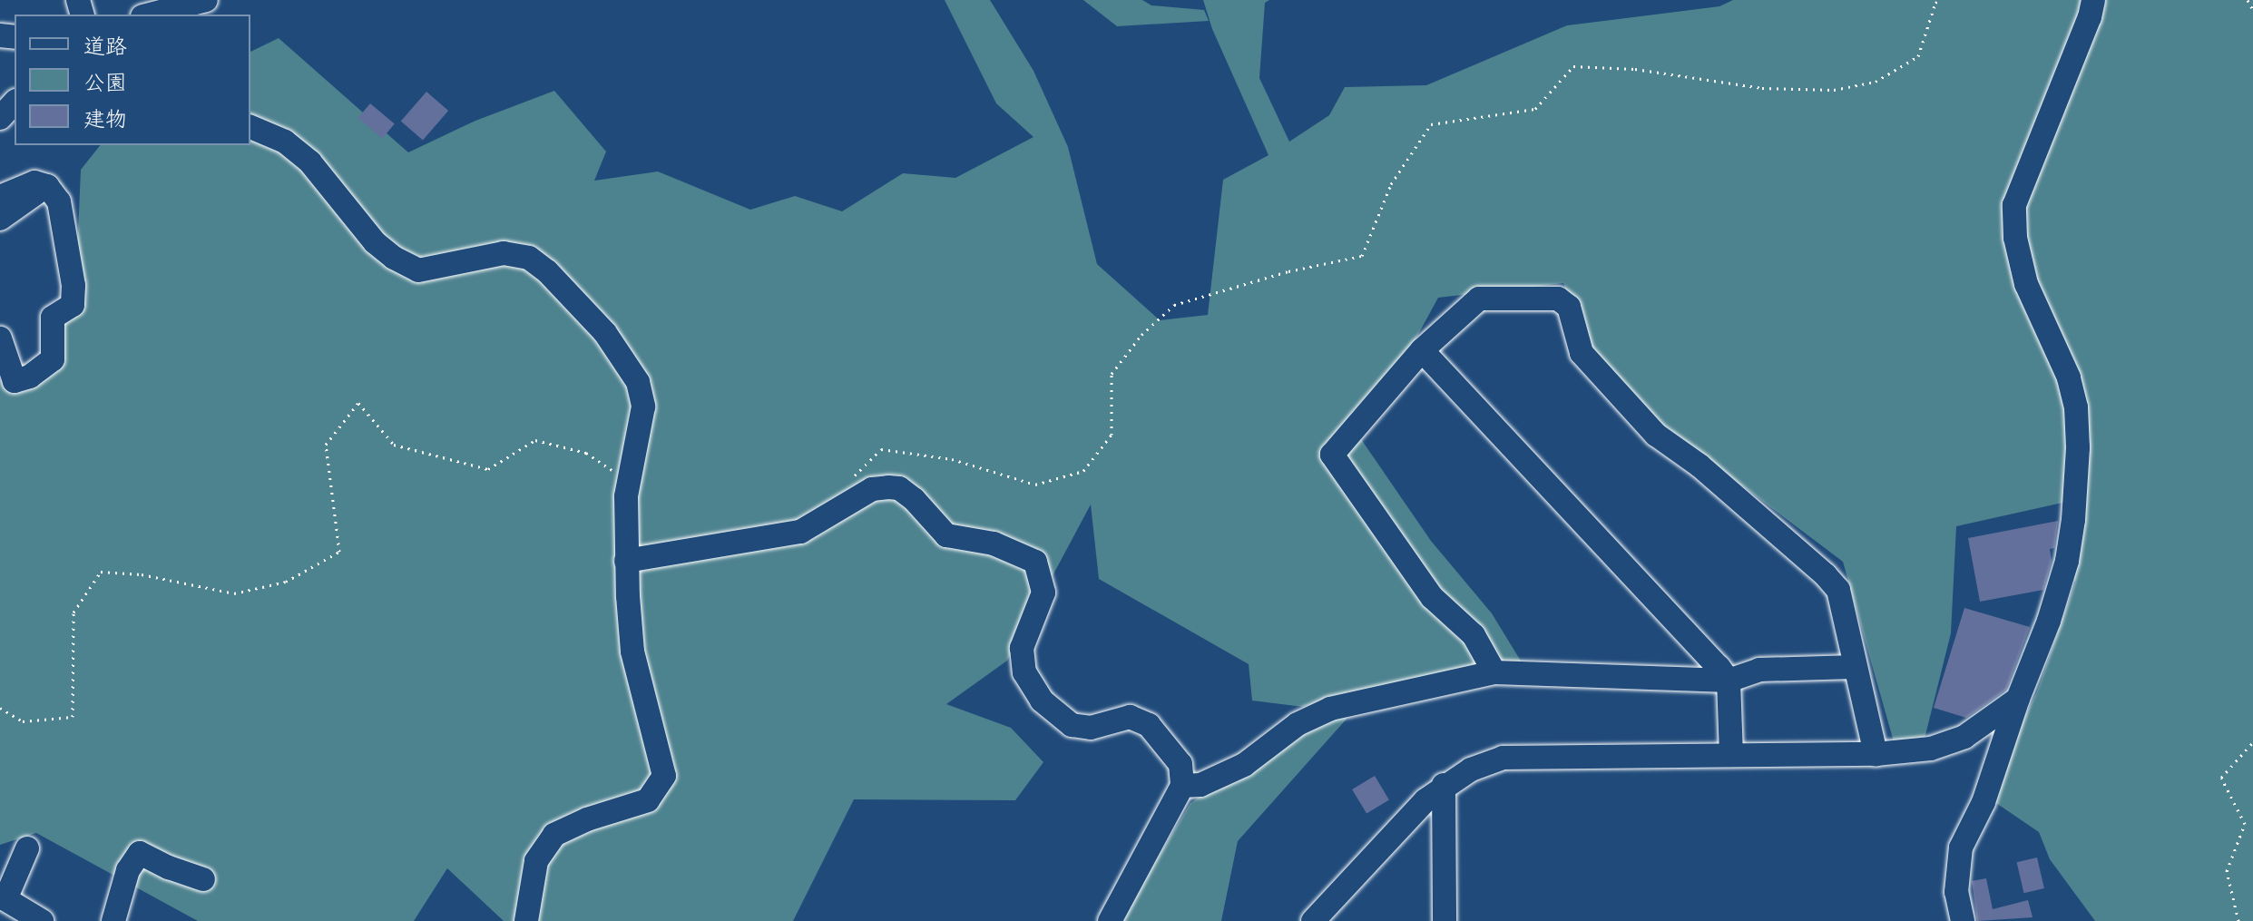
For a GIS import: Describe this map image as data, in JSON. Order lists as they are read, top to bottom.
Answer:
{
  "legend": ["道路", "公園", "建物"]
}
